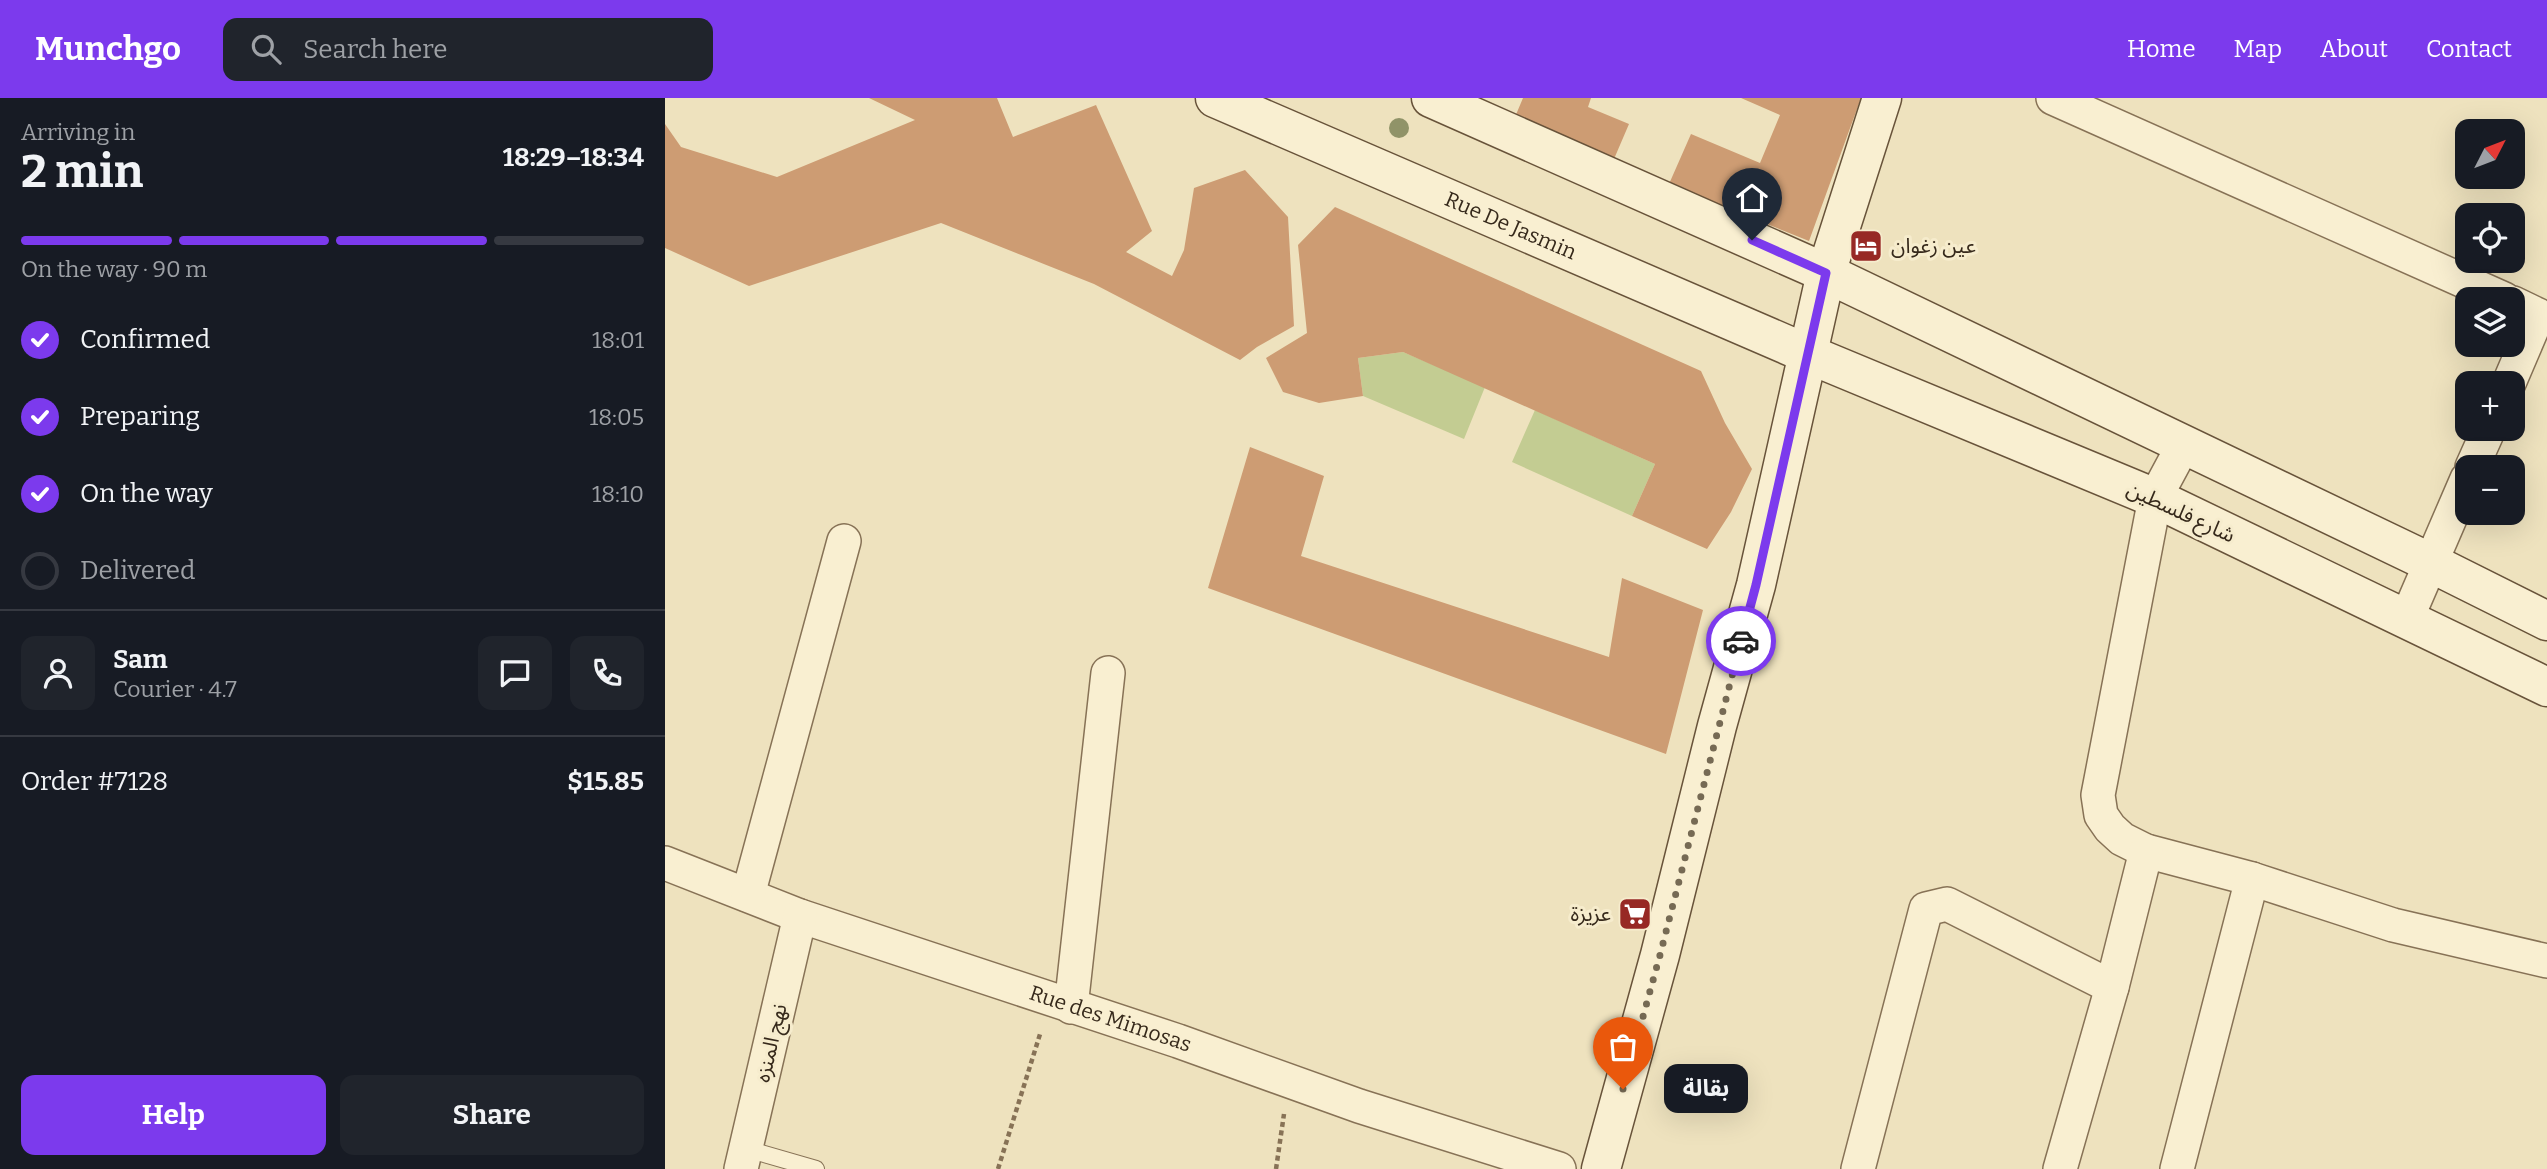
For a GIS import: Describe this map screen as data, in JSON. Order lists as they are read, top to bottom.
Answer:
{
  "streets": {
    "street": [
      "Rue De Jasmin",
      "شارع فلسطين",
      "Rue des Mimosas",
      "نهج المنزه"
    ]
  },
  "crossings": [
    ["Rue De Jasmin", "شارع فلسطين"],
    ["Rue des Mimosas", "نهج المنزه"]
  ],
  "places": {
    "hotel": ["عين زغوان"],
    "supermarket": ["عزيزة"],
    "other": ["بقالة"]
  },
  "north": "top right",
  "page": {
    "header": "Munchgo",
    "search": "Search here",
    "nav": [
      "Home",
      "Map",
      "About",
      "Contact"
    ],
    "heading": ["2 min", "Arriving in", "18:29–18:34"],
    "panel": [
      "Sam",
      "Courier · 4.7",
      "Order #7128",
      "$15.85"
    ],
    "map_buttons": ["+", "−"],
    "bar": "On the way · 90 m",
    "list": [
      ["Confirmed", "18:01"],
      ["Preparing", "18:05"],
      ["On the way", "18:10"],
      "Delivered"
    ],
    "buttons": ["Help", "Share"],
    "bubble": "بقالة"
  }
}
